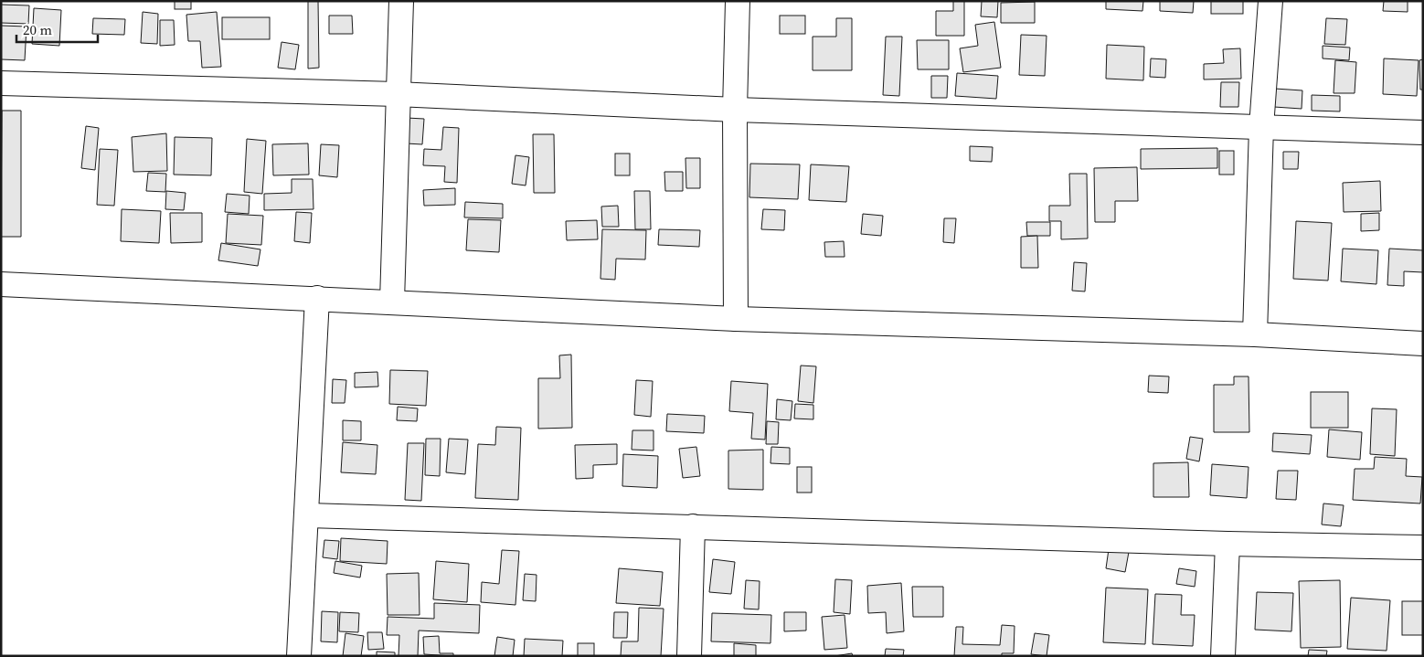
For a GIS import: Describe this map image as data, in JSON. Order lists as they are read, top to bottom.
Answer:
{
  "scale_bar": "20 m"
}
